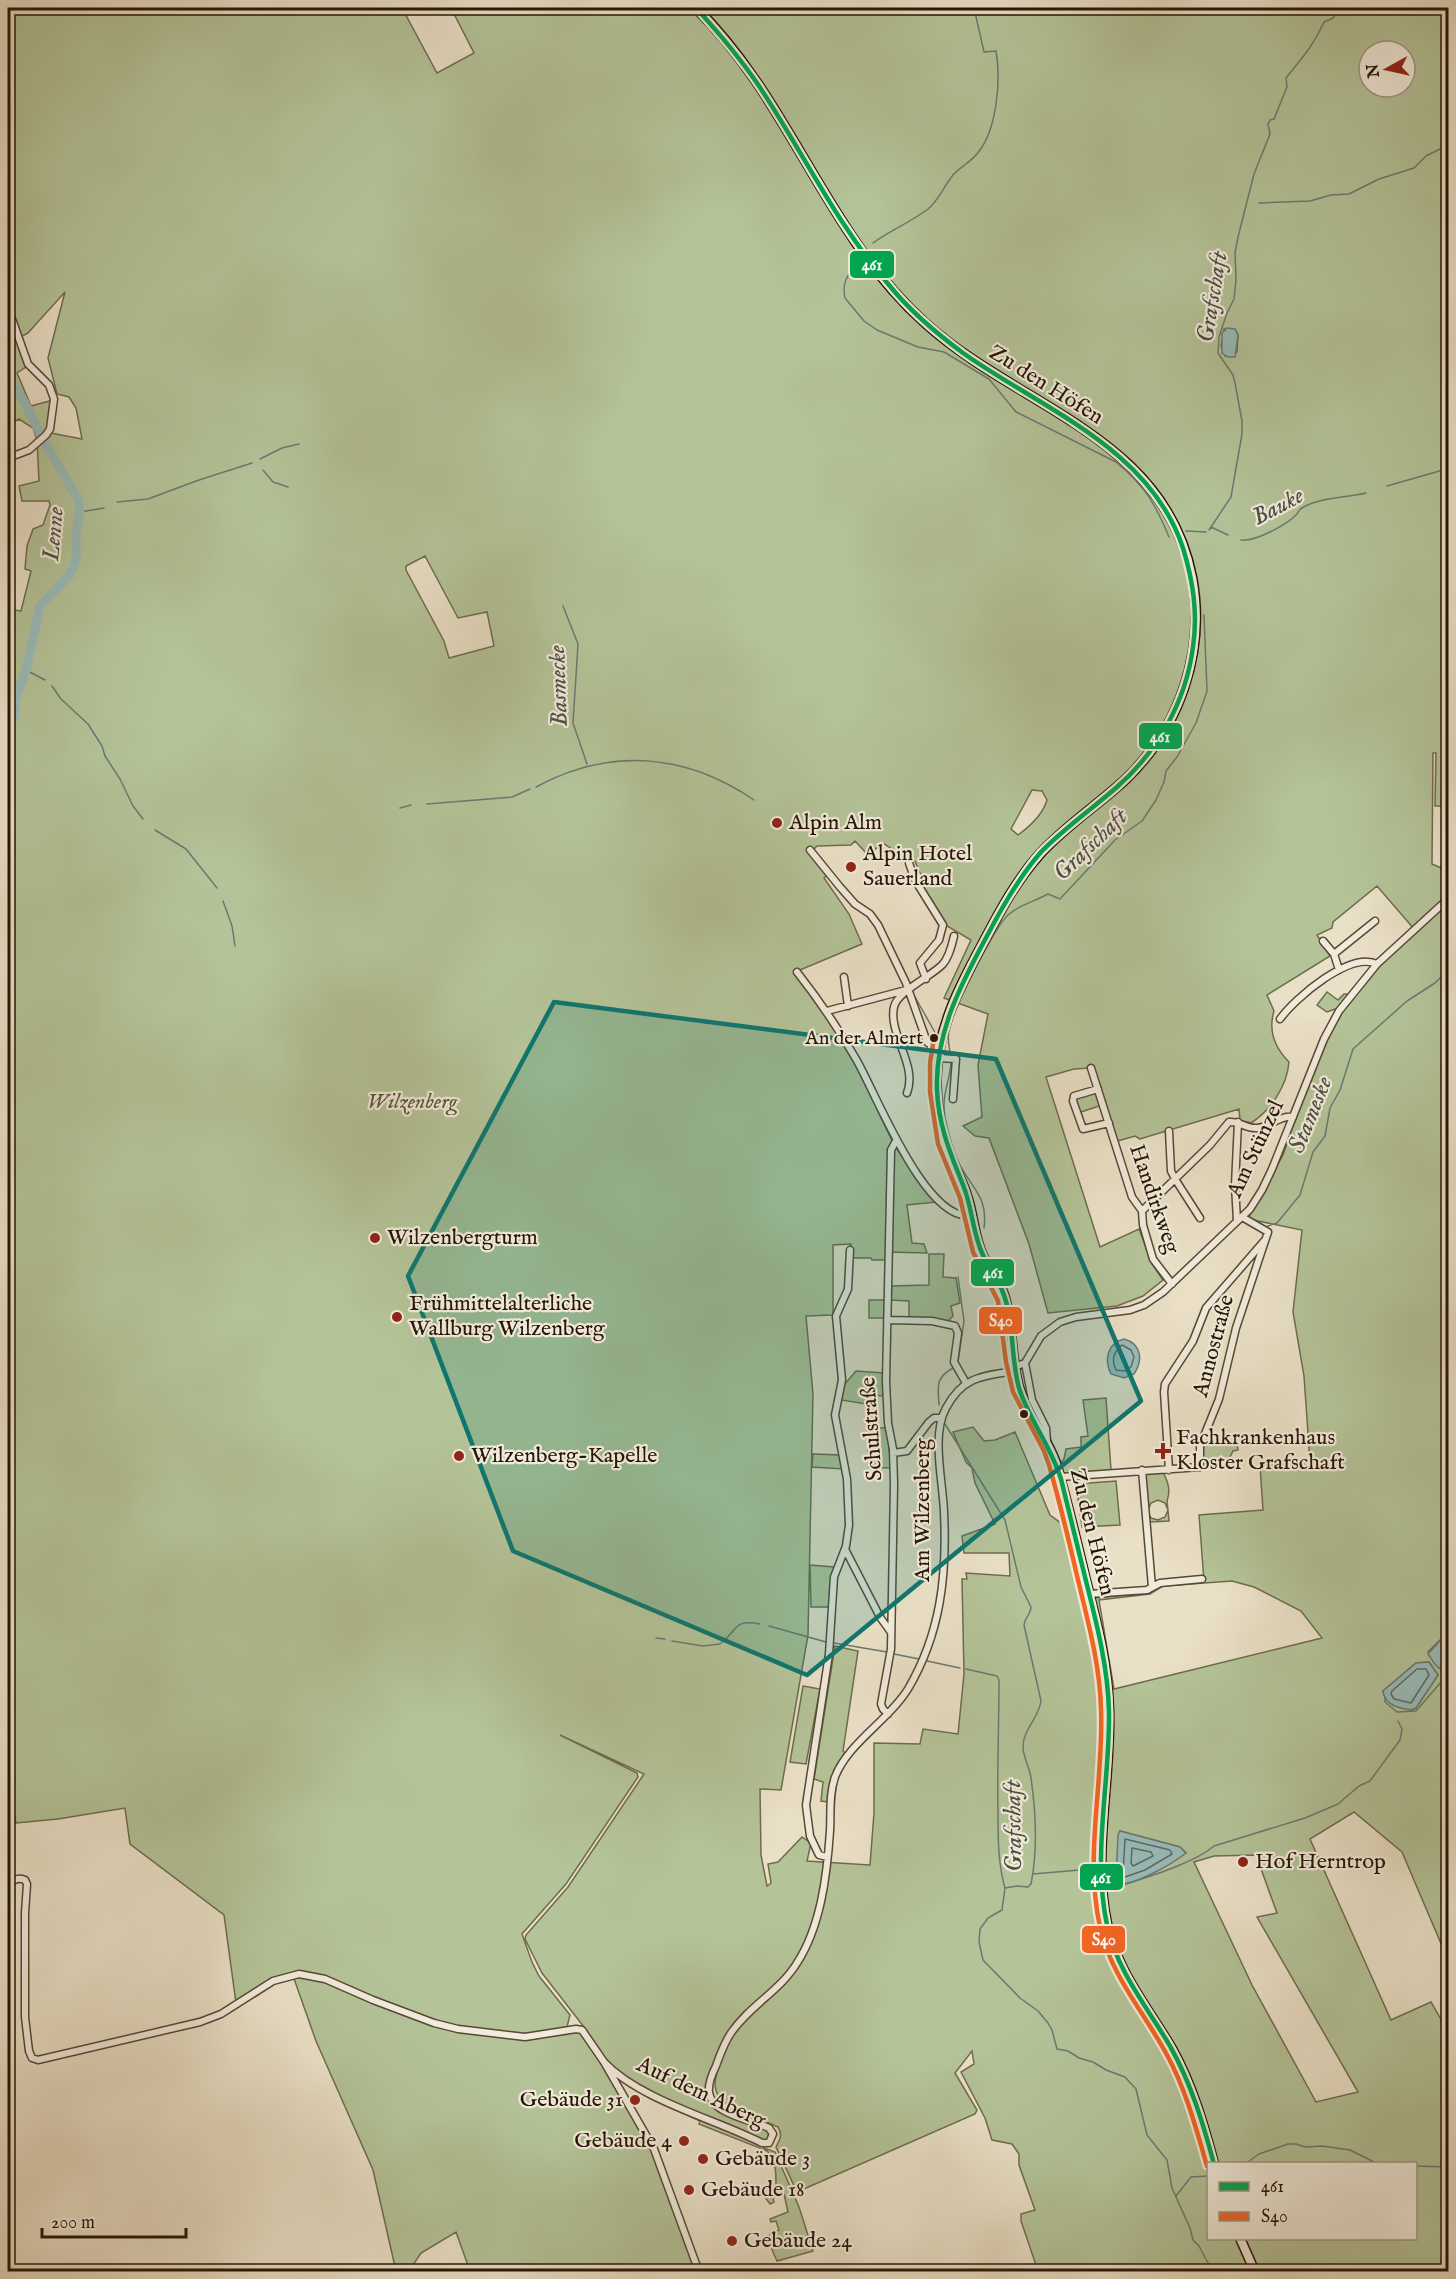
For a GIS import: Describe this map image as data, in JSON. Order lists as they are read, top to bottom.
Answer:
{
  "streets": {
    "street": [
      "Zu den Höfen",
      "Am Stünzel",
      "Handirkweg",
      "Annostraße",
      "Schulstraße",
      "Am Wilzenberg",
      "Auf dem Aberg"
    ]
  },
  "crossings": [
    ["Zu den Höfen", "Annostraße"],
    ["Am Stünzel", "Handirkweg"],
    ["Schulstraße", "Am Wilzenberg"],
    ["Am Wilzenberg", "Auf dem Aberg"]
  ],
  "water": [
    "Grafschaft",
    "Bauke",
    "Lenne",
    "Basmecke",
    "Stameske"
  ],
  "parks": ["Wilzenberg"],
  "places": {
    "other": [
      "Alpin Alm",
      "Alpin Hotel Sauerland",
      "An der Almert",
      "Wilzenbergturm",
      "Frühmittelalterliche Wallburg Wilzenberg",
      "Wilzenberg-Kapelle",
      "Hof Herntrop",
      "Gebäude 31",
      "Gebäude 4",
      "Gebäude 3",
      "Gebäude 18",
      "Gebäude 24"
    ],
    "health": ["Fachkrankenhaus Kloster Grafschaft"]
  },
  "lines": ["transit line 461", "transit line S40"],
  "legend": ["461", "S40"],
  "scale_bar": "200 m",
  "north": "left"
}
